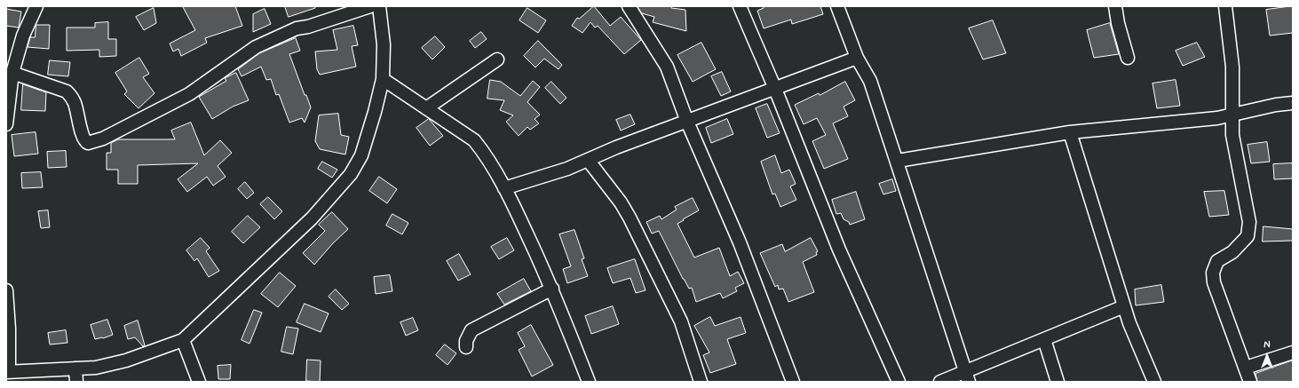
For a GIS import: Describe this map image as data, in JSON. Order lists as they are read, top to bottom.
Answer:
{
  "north": "top"
}
